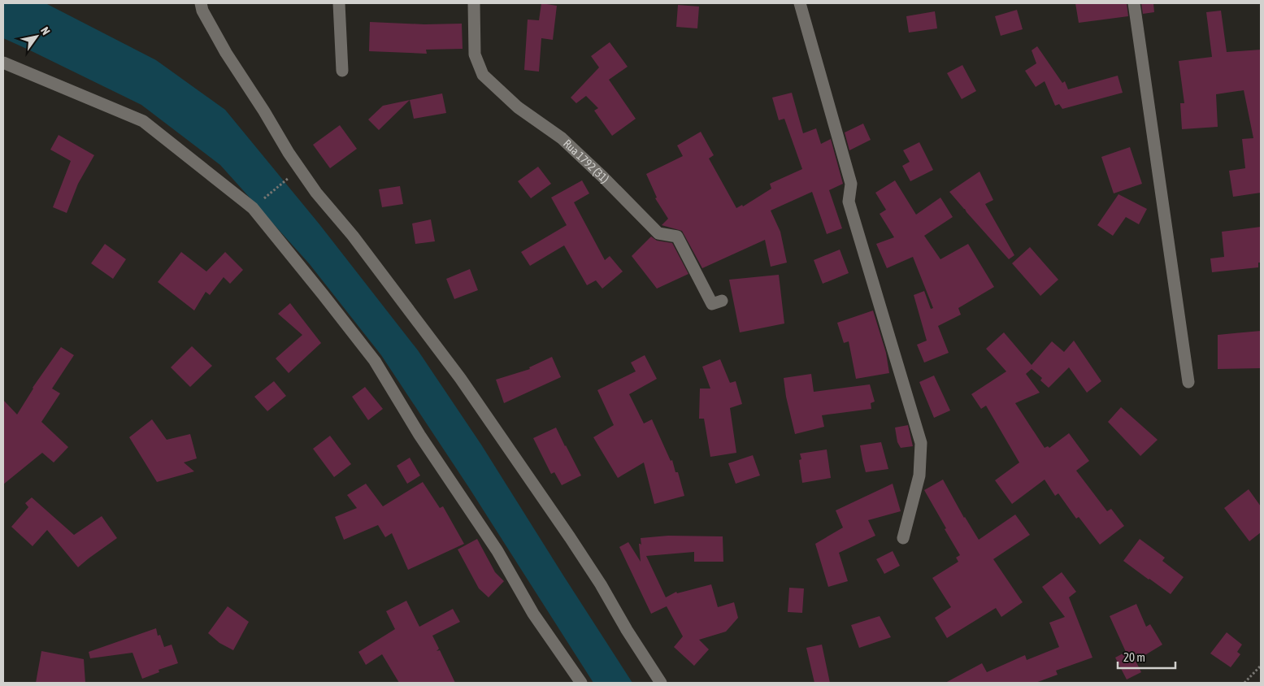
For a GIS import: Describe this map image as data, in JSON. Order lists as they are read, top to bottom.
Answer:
{
  "streets": {
    "street": ["Rua 1792 (31)"]
  },
  "scale_bar": "20 m",
  "north": "top right"
}
